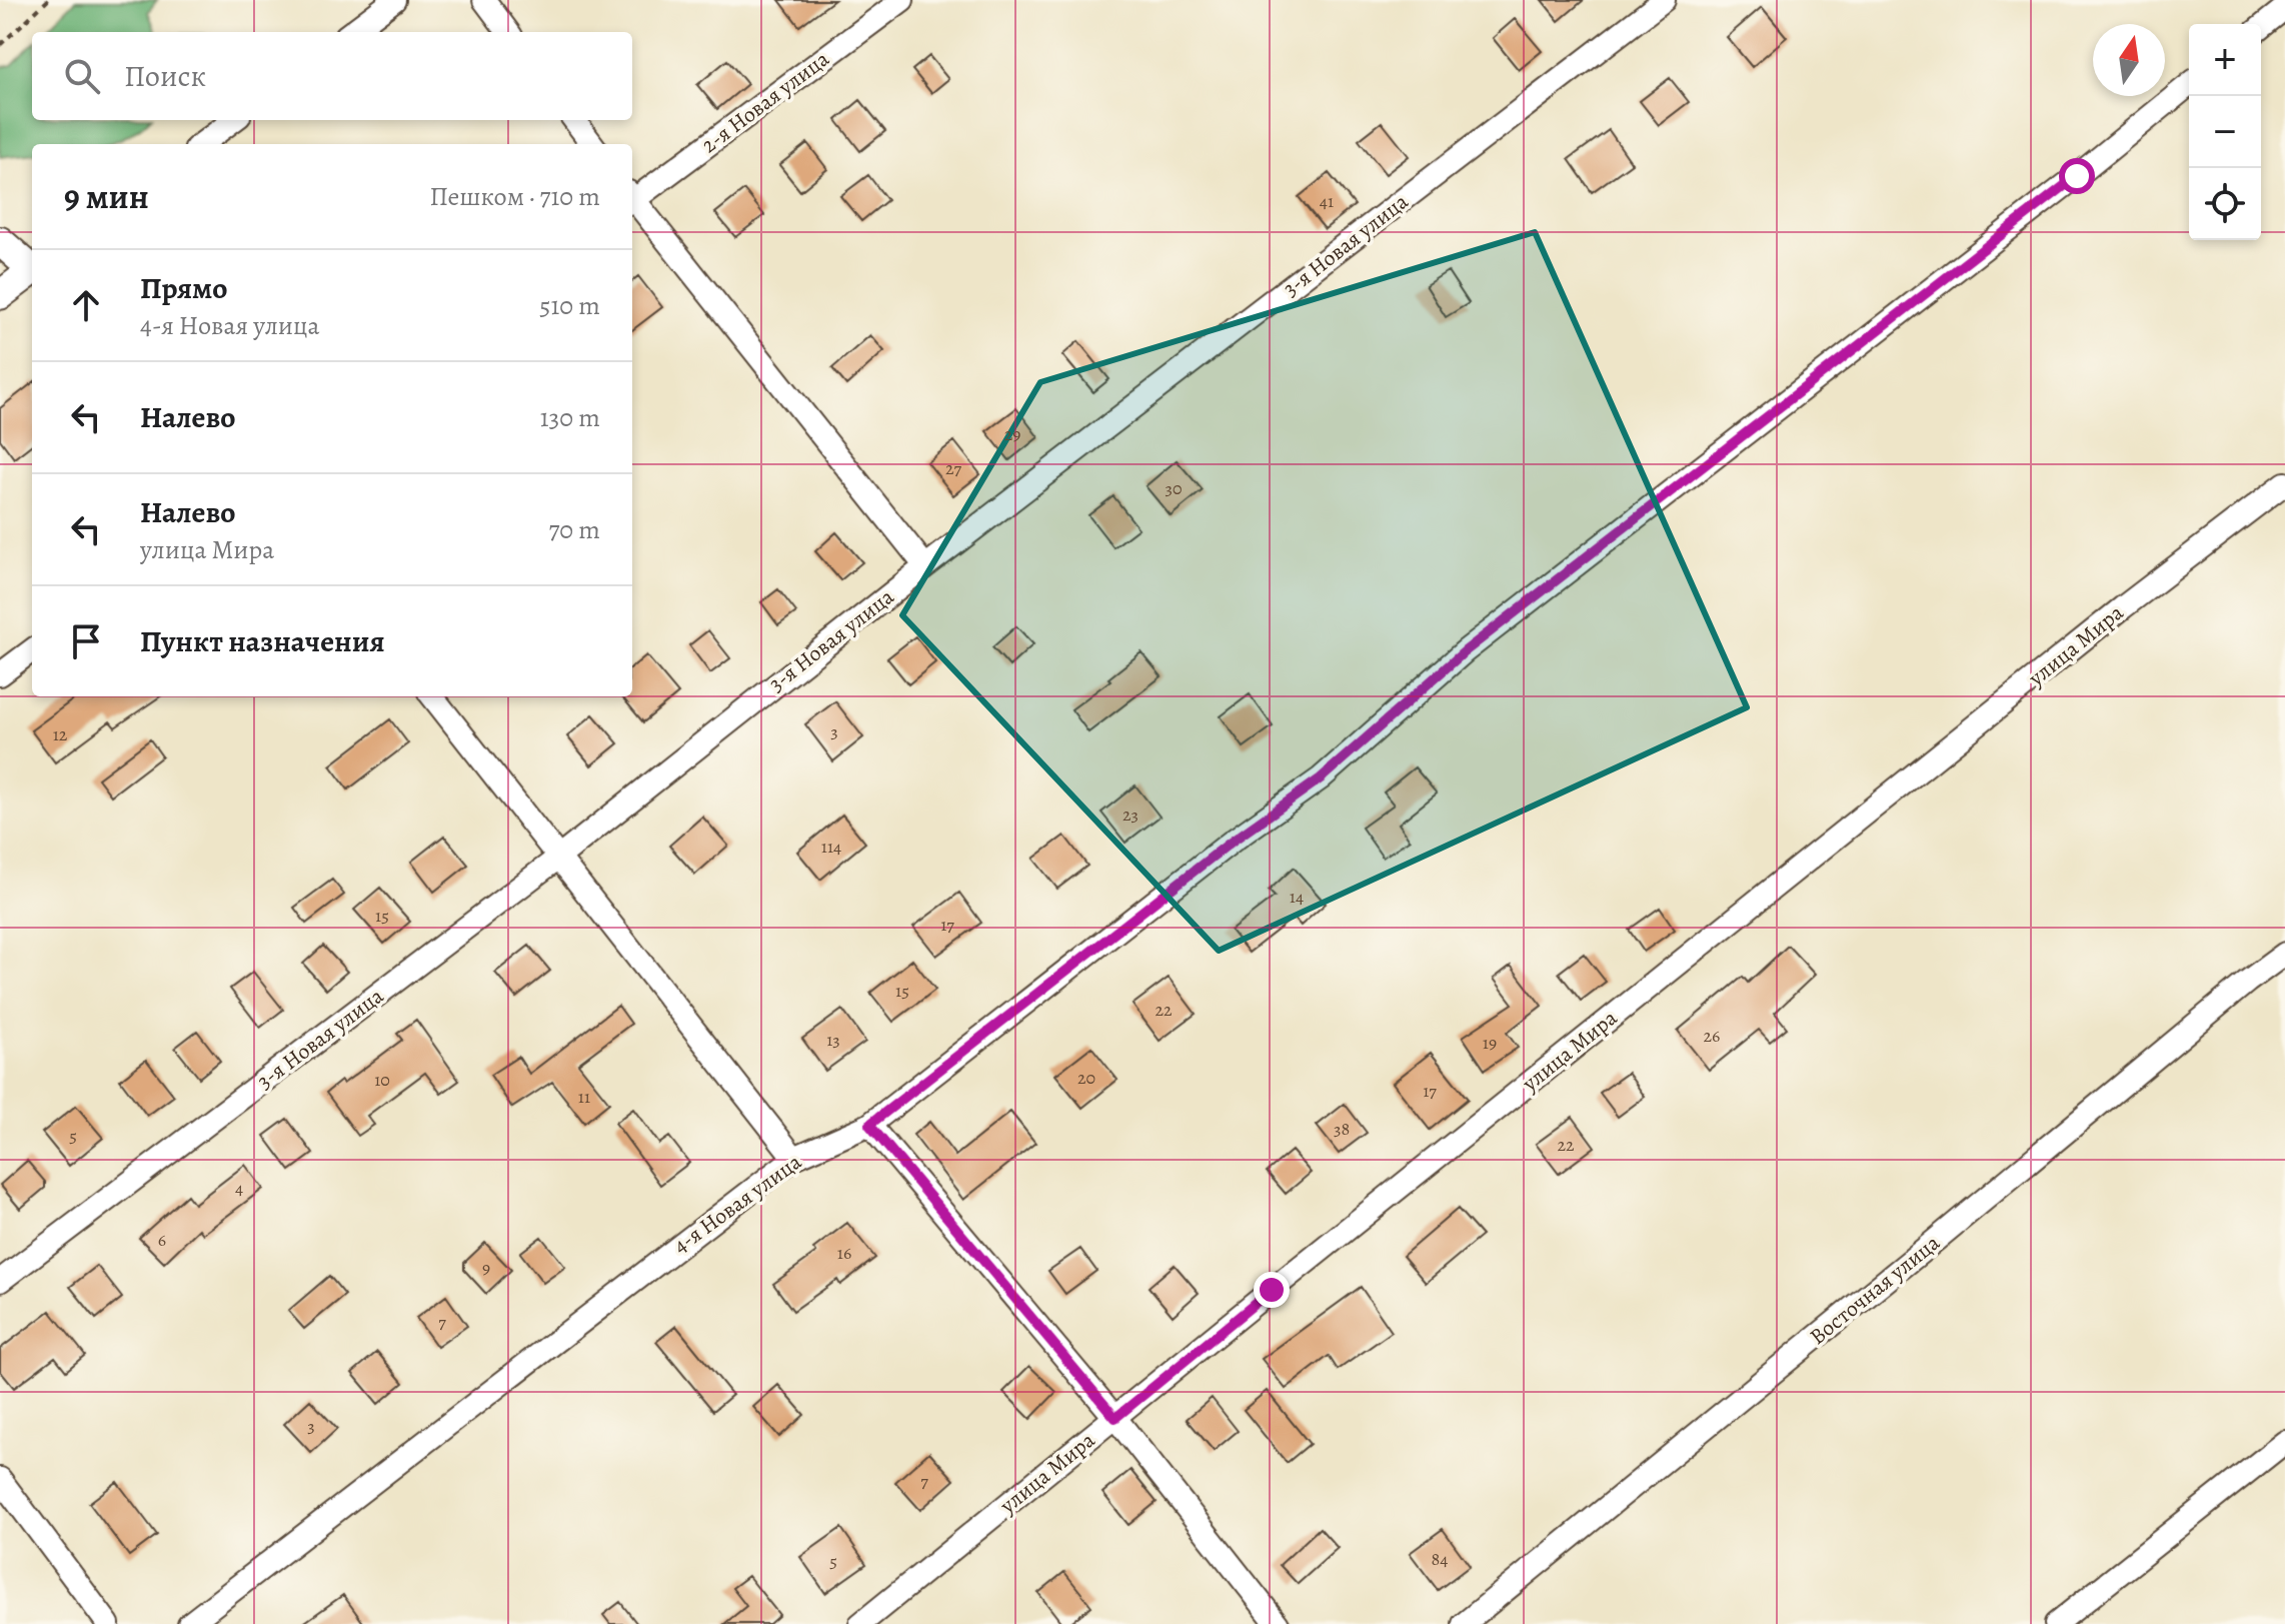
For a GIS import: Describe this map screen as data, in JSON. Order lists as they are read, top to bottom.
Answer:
{
  "streets": {
    "street": [
      "2-я Новая улица",
      "3-я Новая улица",
      "улица Мира",
      "4-я Новая улица",
      "Восточная улица"
    ]
  },
  "house_numbers": [
    "41",
    "29",
    "27",
    "30",
    "3",
    "12",
    "23",
    "114",
    "14",
    "15",
    "17",
    "15",
    "22",
    "26",
    "13",
    "19",
    "20",
    "10",
    "17",
    "11",
    "38",
    "5",
    "22",
    "4",
    "6",
    "16",
    "9",
    "7",
    "3",
    "7",
    "84",
    "5"
  ],
  "north": "top",
  "page": {
    "map_buttons": ["+", "−"],
    "search": "Поиск",
    "heading": ["9 мин", "Пешком · 710 m"],
    "list": [
      ["Прямо", "4-я Новая улица", "510 m"],
      ["Налево", "130 m"],
      ["Налево", "улица Мира", "70 m"],
      "Пункт назначения"
    ]
  }
}
